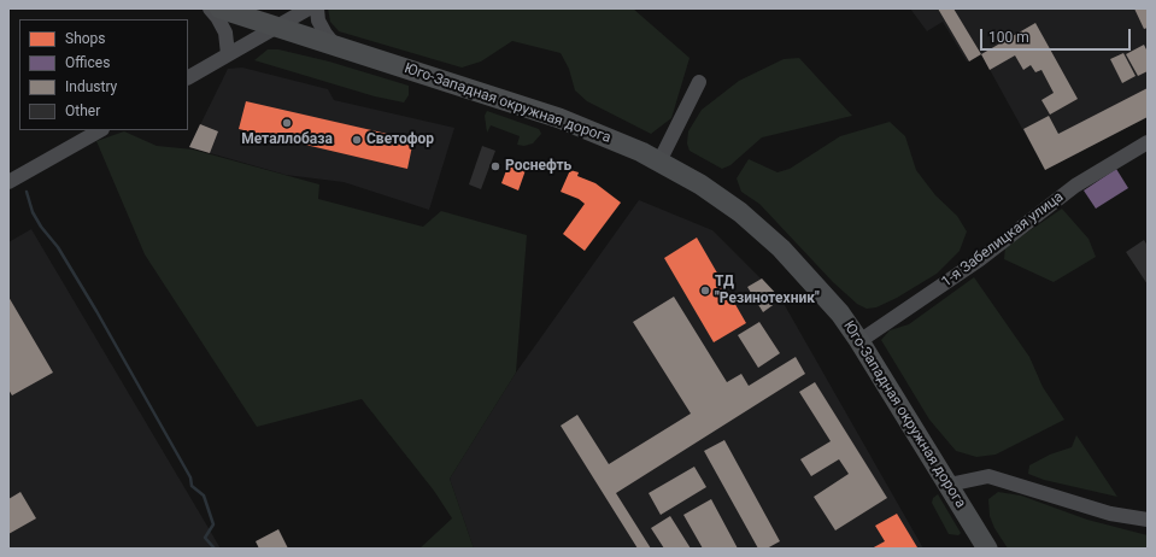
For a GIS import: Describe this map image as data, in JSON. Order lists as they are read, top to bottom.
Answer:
{
  "streets": {
    "highway": ["Юго-Западная окружная дорога"],
    "street": ["1-я Забелицкая улица"]
  },
  "crossings": [
    ["Юго-Западная окружная дорога", "1-я Забелицкая улица"]
  ],
  "places": [
    "Металлобаза",
    "Светофор",
    "Роснефть",
    "ТД \"Резинотехник\""
  ],
  "legend": [
    "Shops",
    "Offices",
    "Industry",
    "Other"
  ],
  "scale_bar": "100 m"
}
